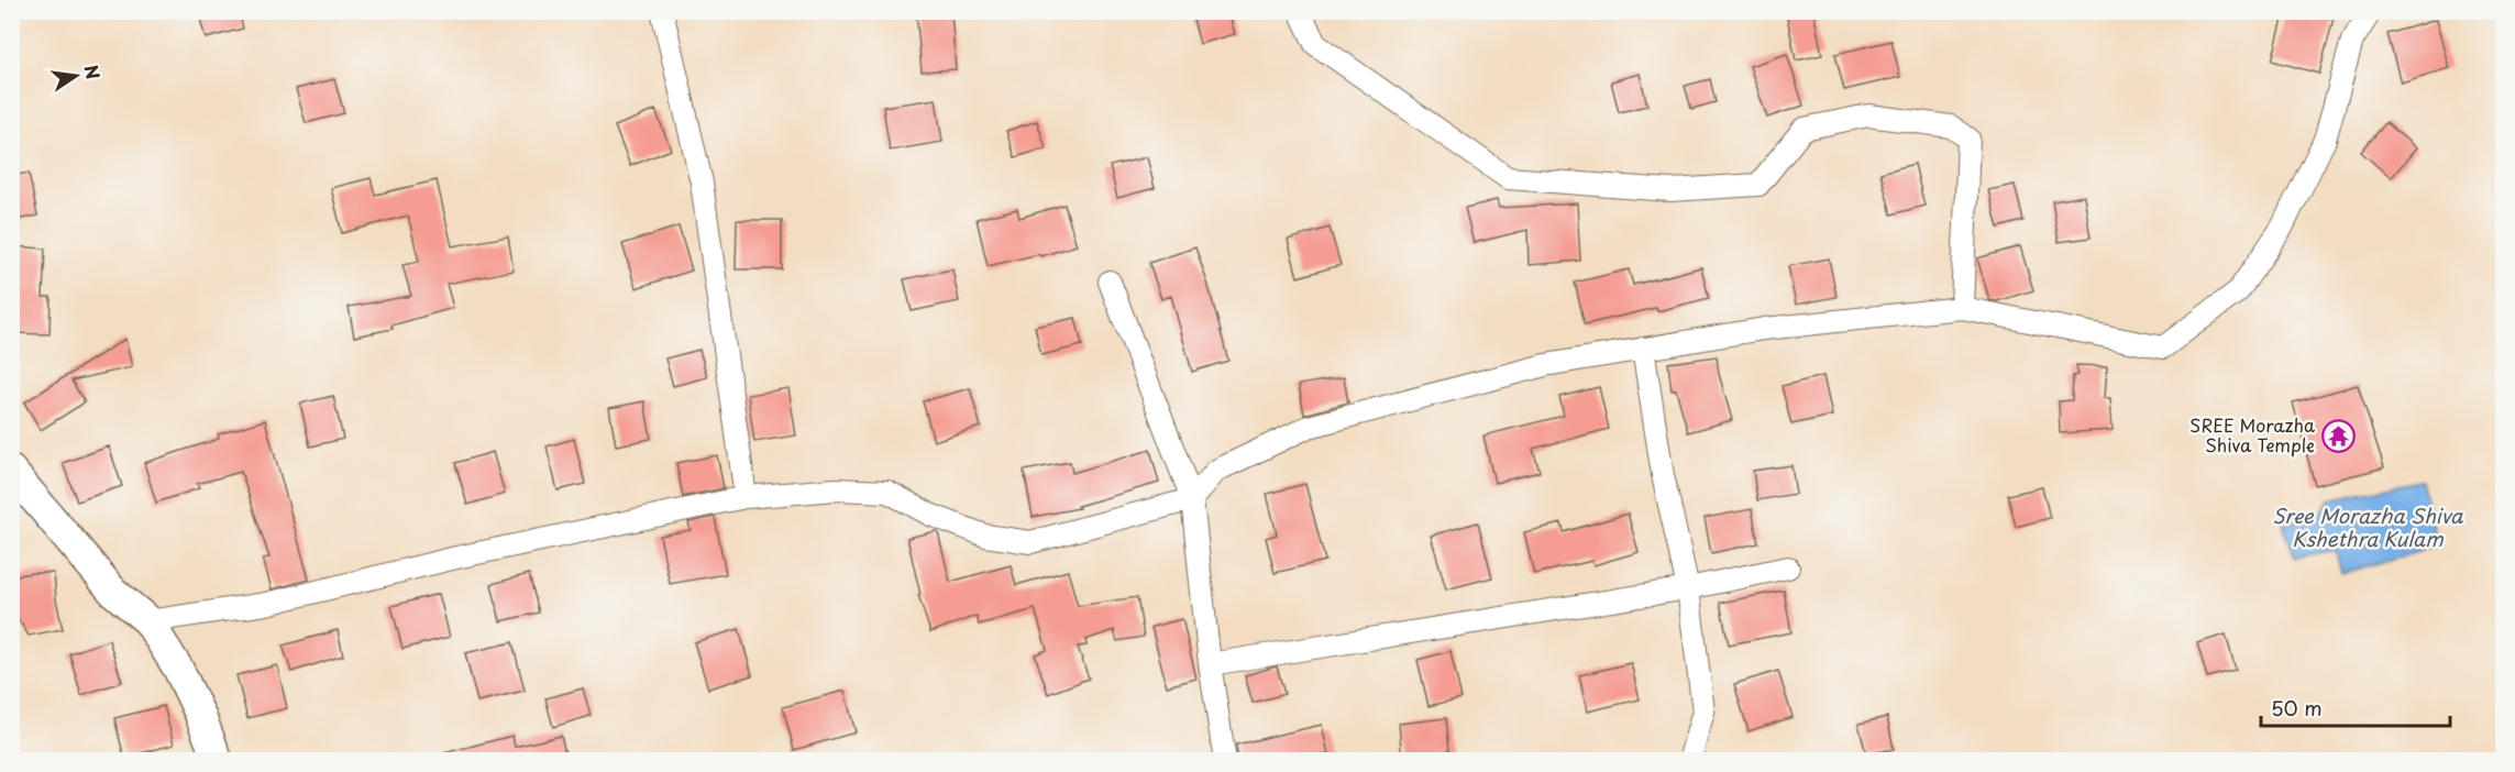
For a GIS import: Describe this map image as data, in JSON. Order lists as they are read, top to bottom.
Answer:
{
  "water": ["Sree Morazha Shiva Kshethra Kulam"],
  "places": {
    "temple": ["SREE Morazha Shiva Temple"]
  },
  "scale_bar": "50 m",
  "north": "right"
}
